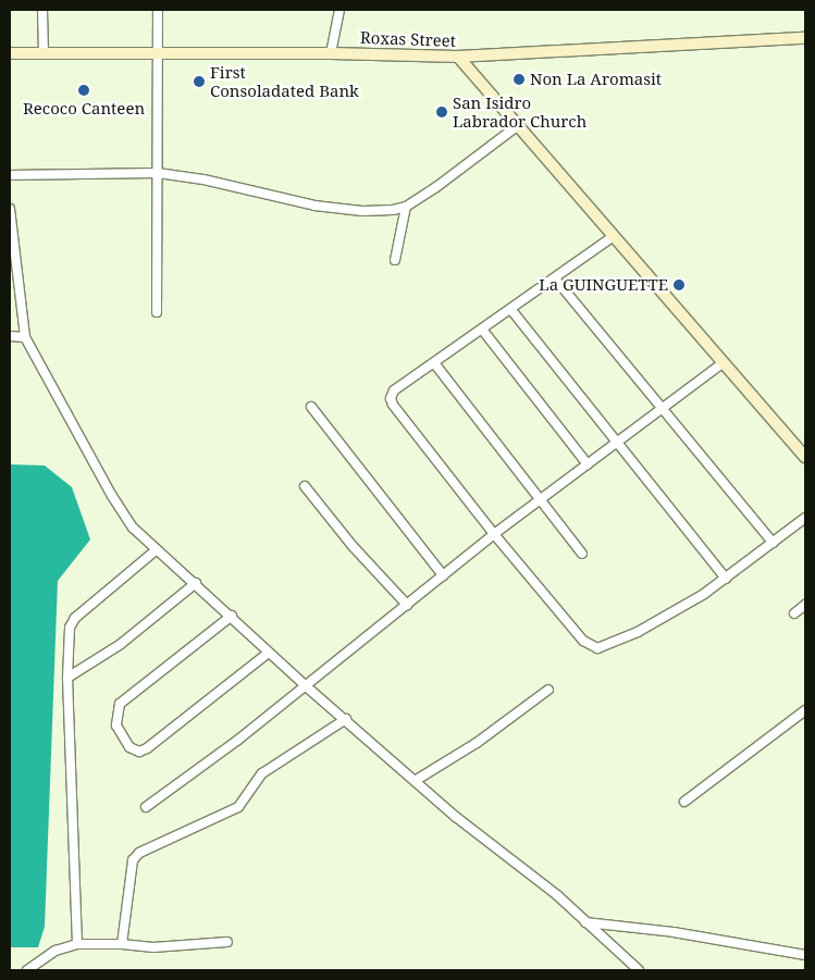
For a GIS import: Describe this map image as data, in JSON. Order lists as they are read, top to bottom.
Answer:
{
  "streets": {
    "main road": ["Roxas Street"]
  },
  "places": [
    "Non La Aromasit",
    "First Consoladated Bank",
    "Recoco Canteen",
    "San Isidro Labrador Church",
    "La GUINGUETTE"
  ]
}
